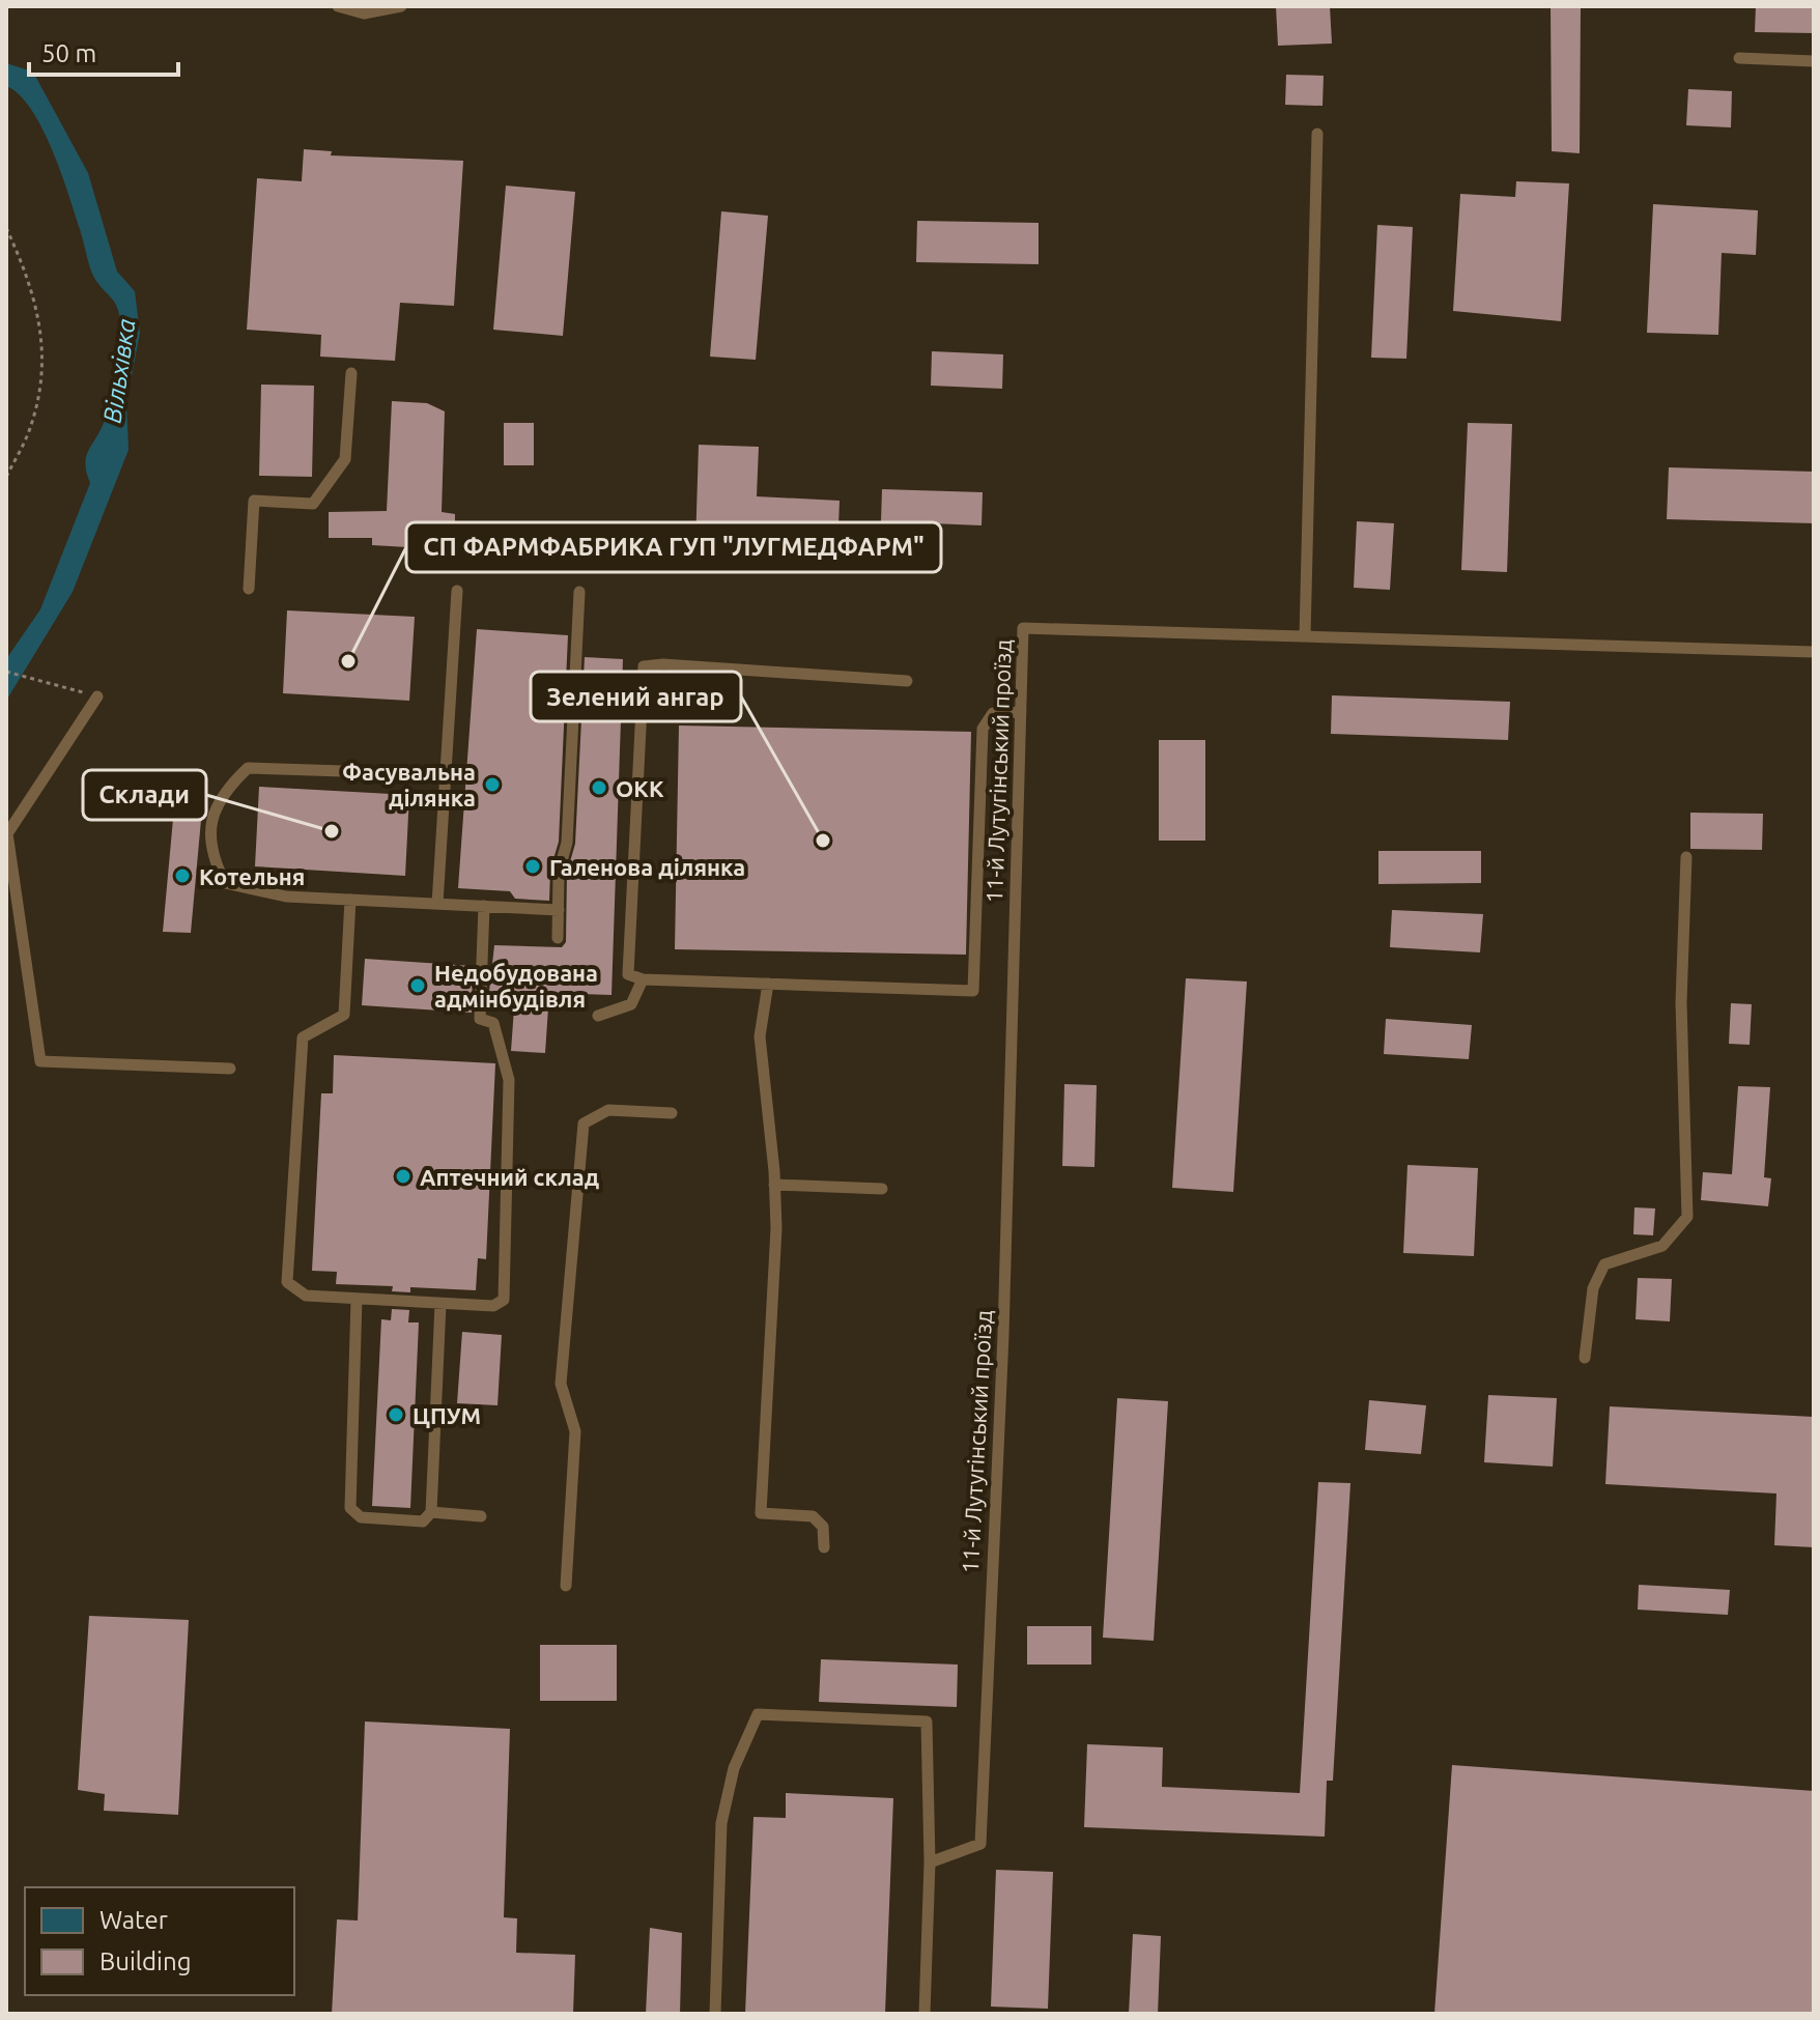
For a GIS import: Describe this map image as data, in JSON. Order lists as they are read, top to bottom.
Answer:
{
  "streets": {
    "lane": ["11-й Лутугінський проїзд"]
  },
  "water": ["Вільхівка"],
  "places": [
    "СП ФАРМФАБРИКА ГУП \"ЛУГМЕДФАРМ\"",
    "Фасувальна ділянка",
    "ОКК",
    "Склади",
    "Зелений ангар",
    "Галенова ділянка",
    "Котельня",
    "Недобудована адмінбудівля",
    "Аптечний склад",
    "ЦПУМ"
  ],
  "legend": ["Water", "Building"],
  "scale_bar": "50 m"
}
